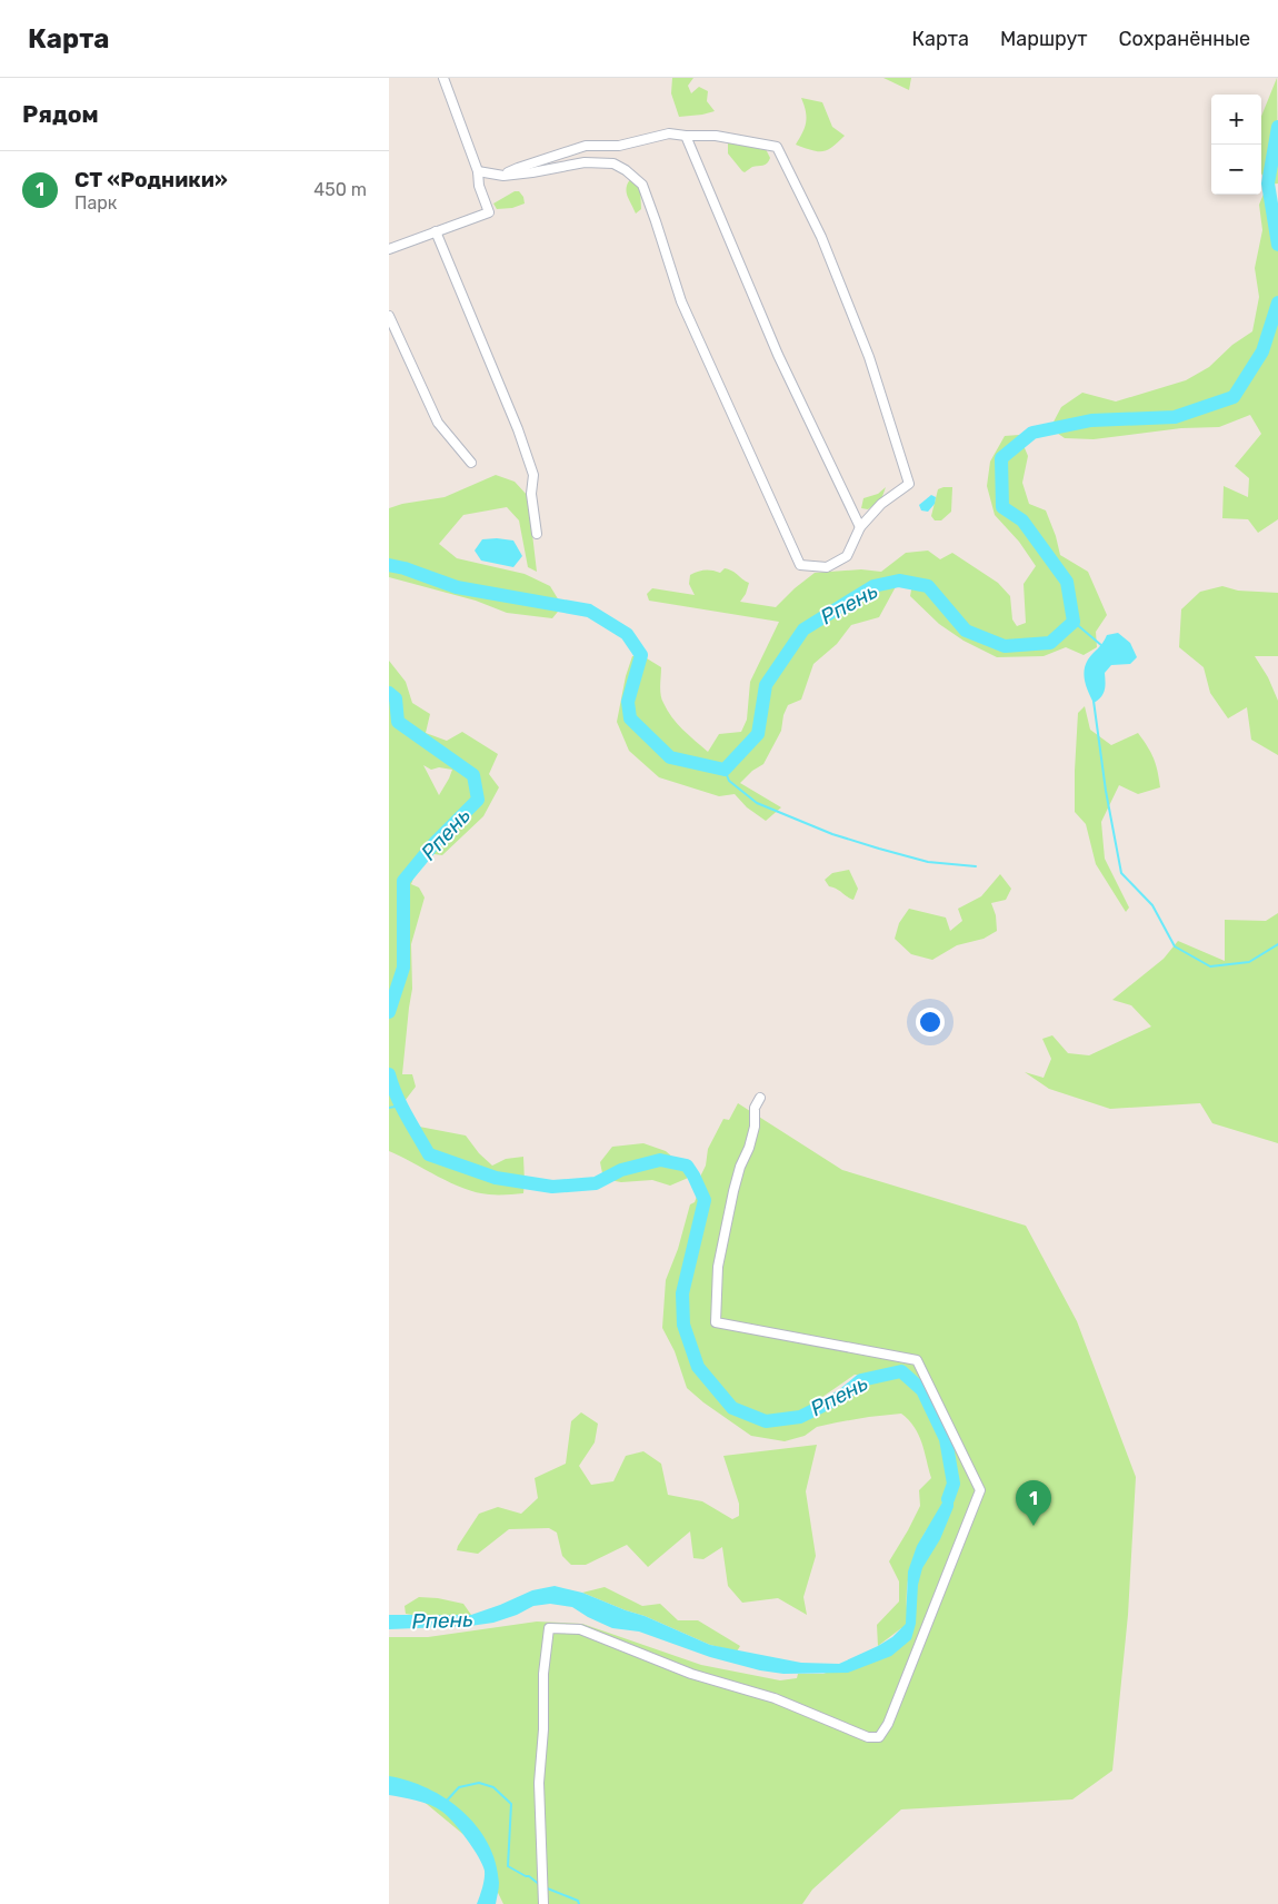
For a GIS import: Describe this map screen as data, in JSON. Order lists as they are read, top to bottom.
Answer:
{
  "water": ["Рпень"],
  "page": {
    "header": "Карта",
    "nav": ["Карта", "Маршрут", "Сохранённые"],
    "heading": "Рядом",
    "map_buttons": ["+", "−"],
    "list": [
      {
        "mark": "1",
        "name": "СТ «Родники»",
        "note": "Парк",
        "value": "450 m"
      }
    ],
    "pins": "1"
  }
}
